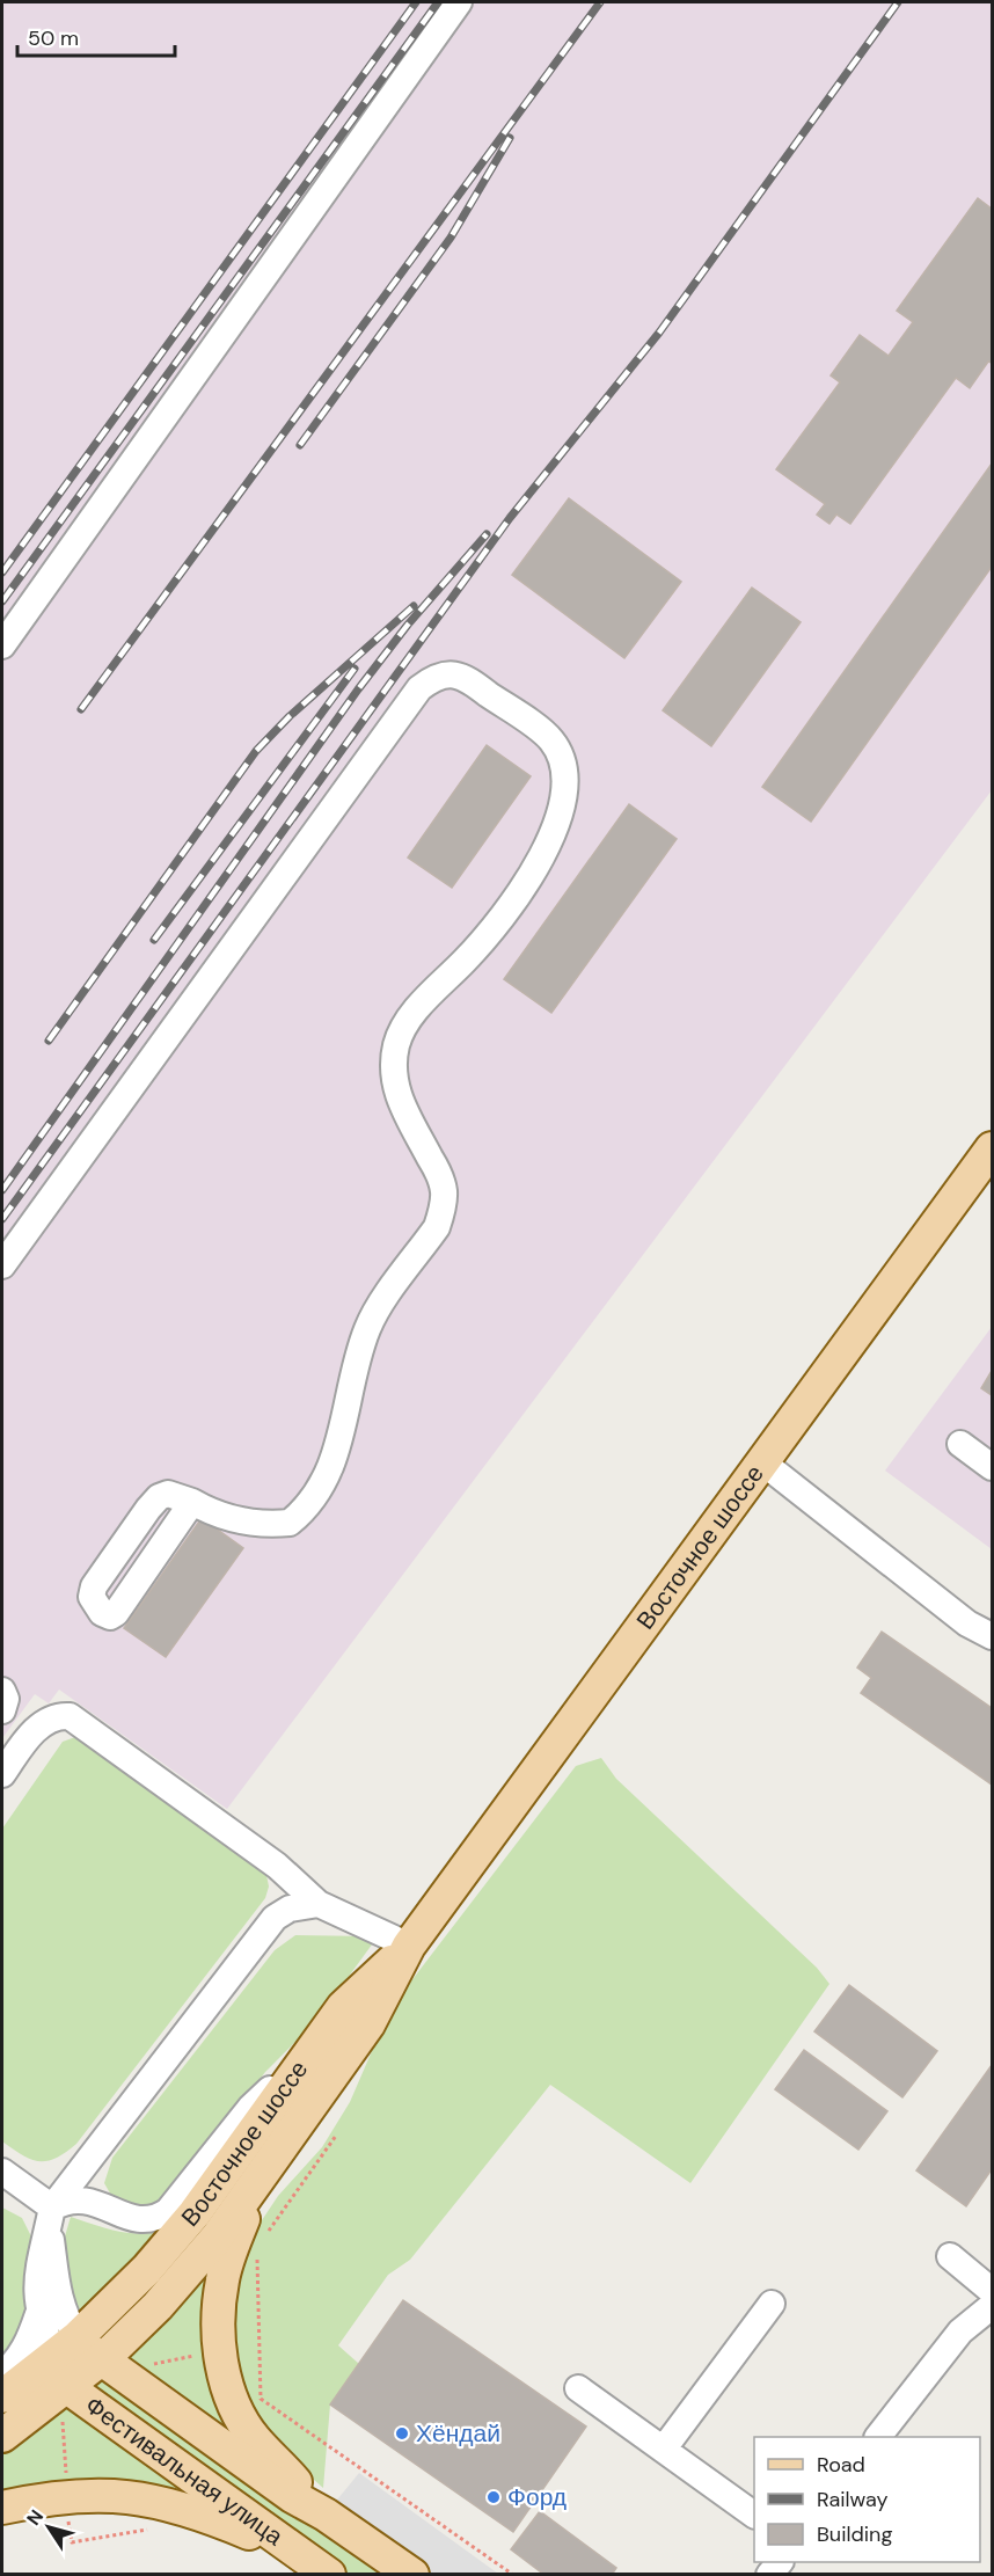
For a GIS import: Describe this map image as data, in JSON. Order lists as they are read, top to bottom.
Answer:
{
  "streets": {
    "main road": ["Восточное шоссе", "Фестивальная улица"]
  },
  "crossings": [
    ["Восточное шоссе", "Фестивальная улица"]
  ],
  "places": ["Хёндай", "Форд"],
  "legend": ["Road", "Railway", "Building"],
  "scale_bar": "50 m",
  "north": "top left"
}
